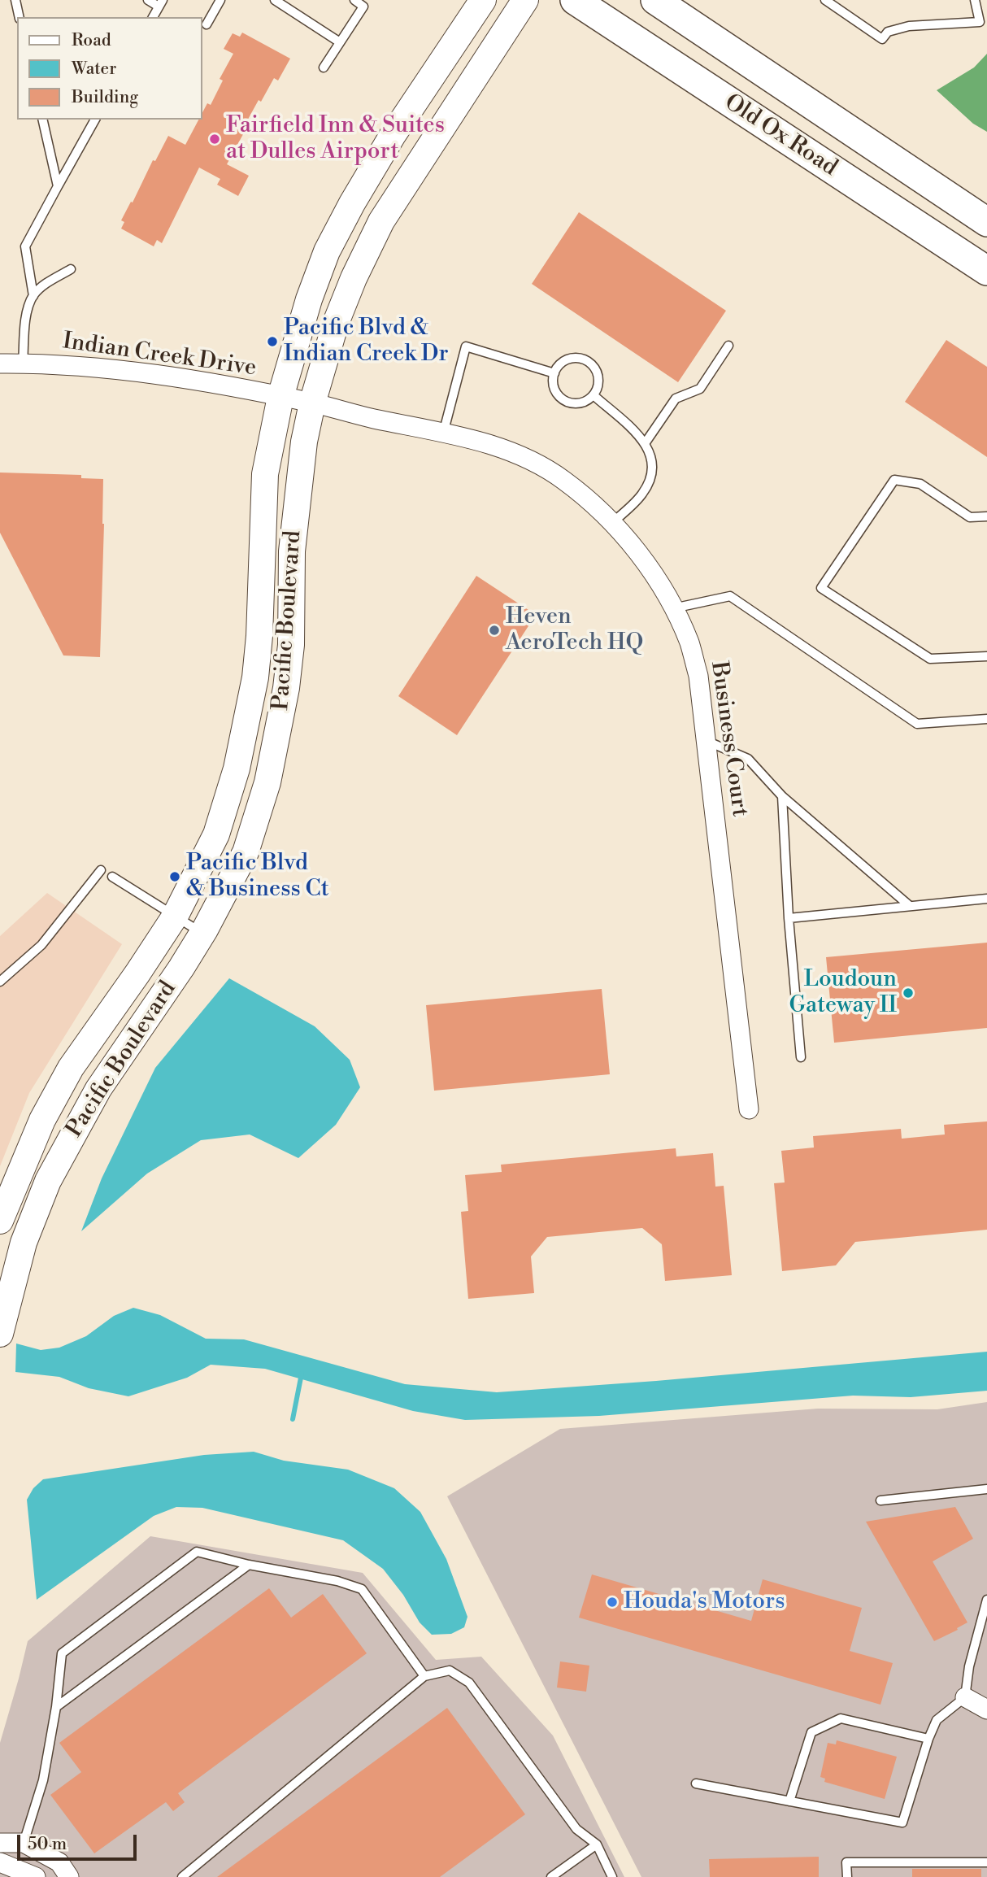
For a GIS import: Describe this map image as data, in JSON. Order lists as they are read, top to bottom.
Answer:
{
  "streets": {
    "main road": ["Old Ox Road", "Pacific Boulevard"],
    "street": ["Indian Creek Drive", "Business Court"]
  },
  "crossings": [
    ["Indian Creek Drive", "Pacific Boulevard"],
    ["Indian Creek Drive", "Business Court"],
    ["Pacific Boulevard", "Business Court"]
  ],
  "places": [
    "Fairfield Inn & Suites at Dulles Airport",
    "Pacific Blvd & Indian Creek Dr",
    "Heven AeroTech HQ",
    "Pacific Blvd & Business Ct",
    "Loudoun Gateway II",
    "Houda's Motors"
  ],
  "legend": ["Road", "Water", "Building"],
  "scale_bar": "50 m"
}
